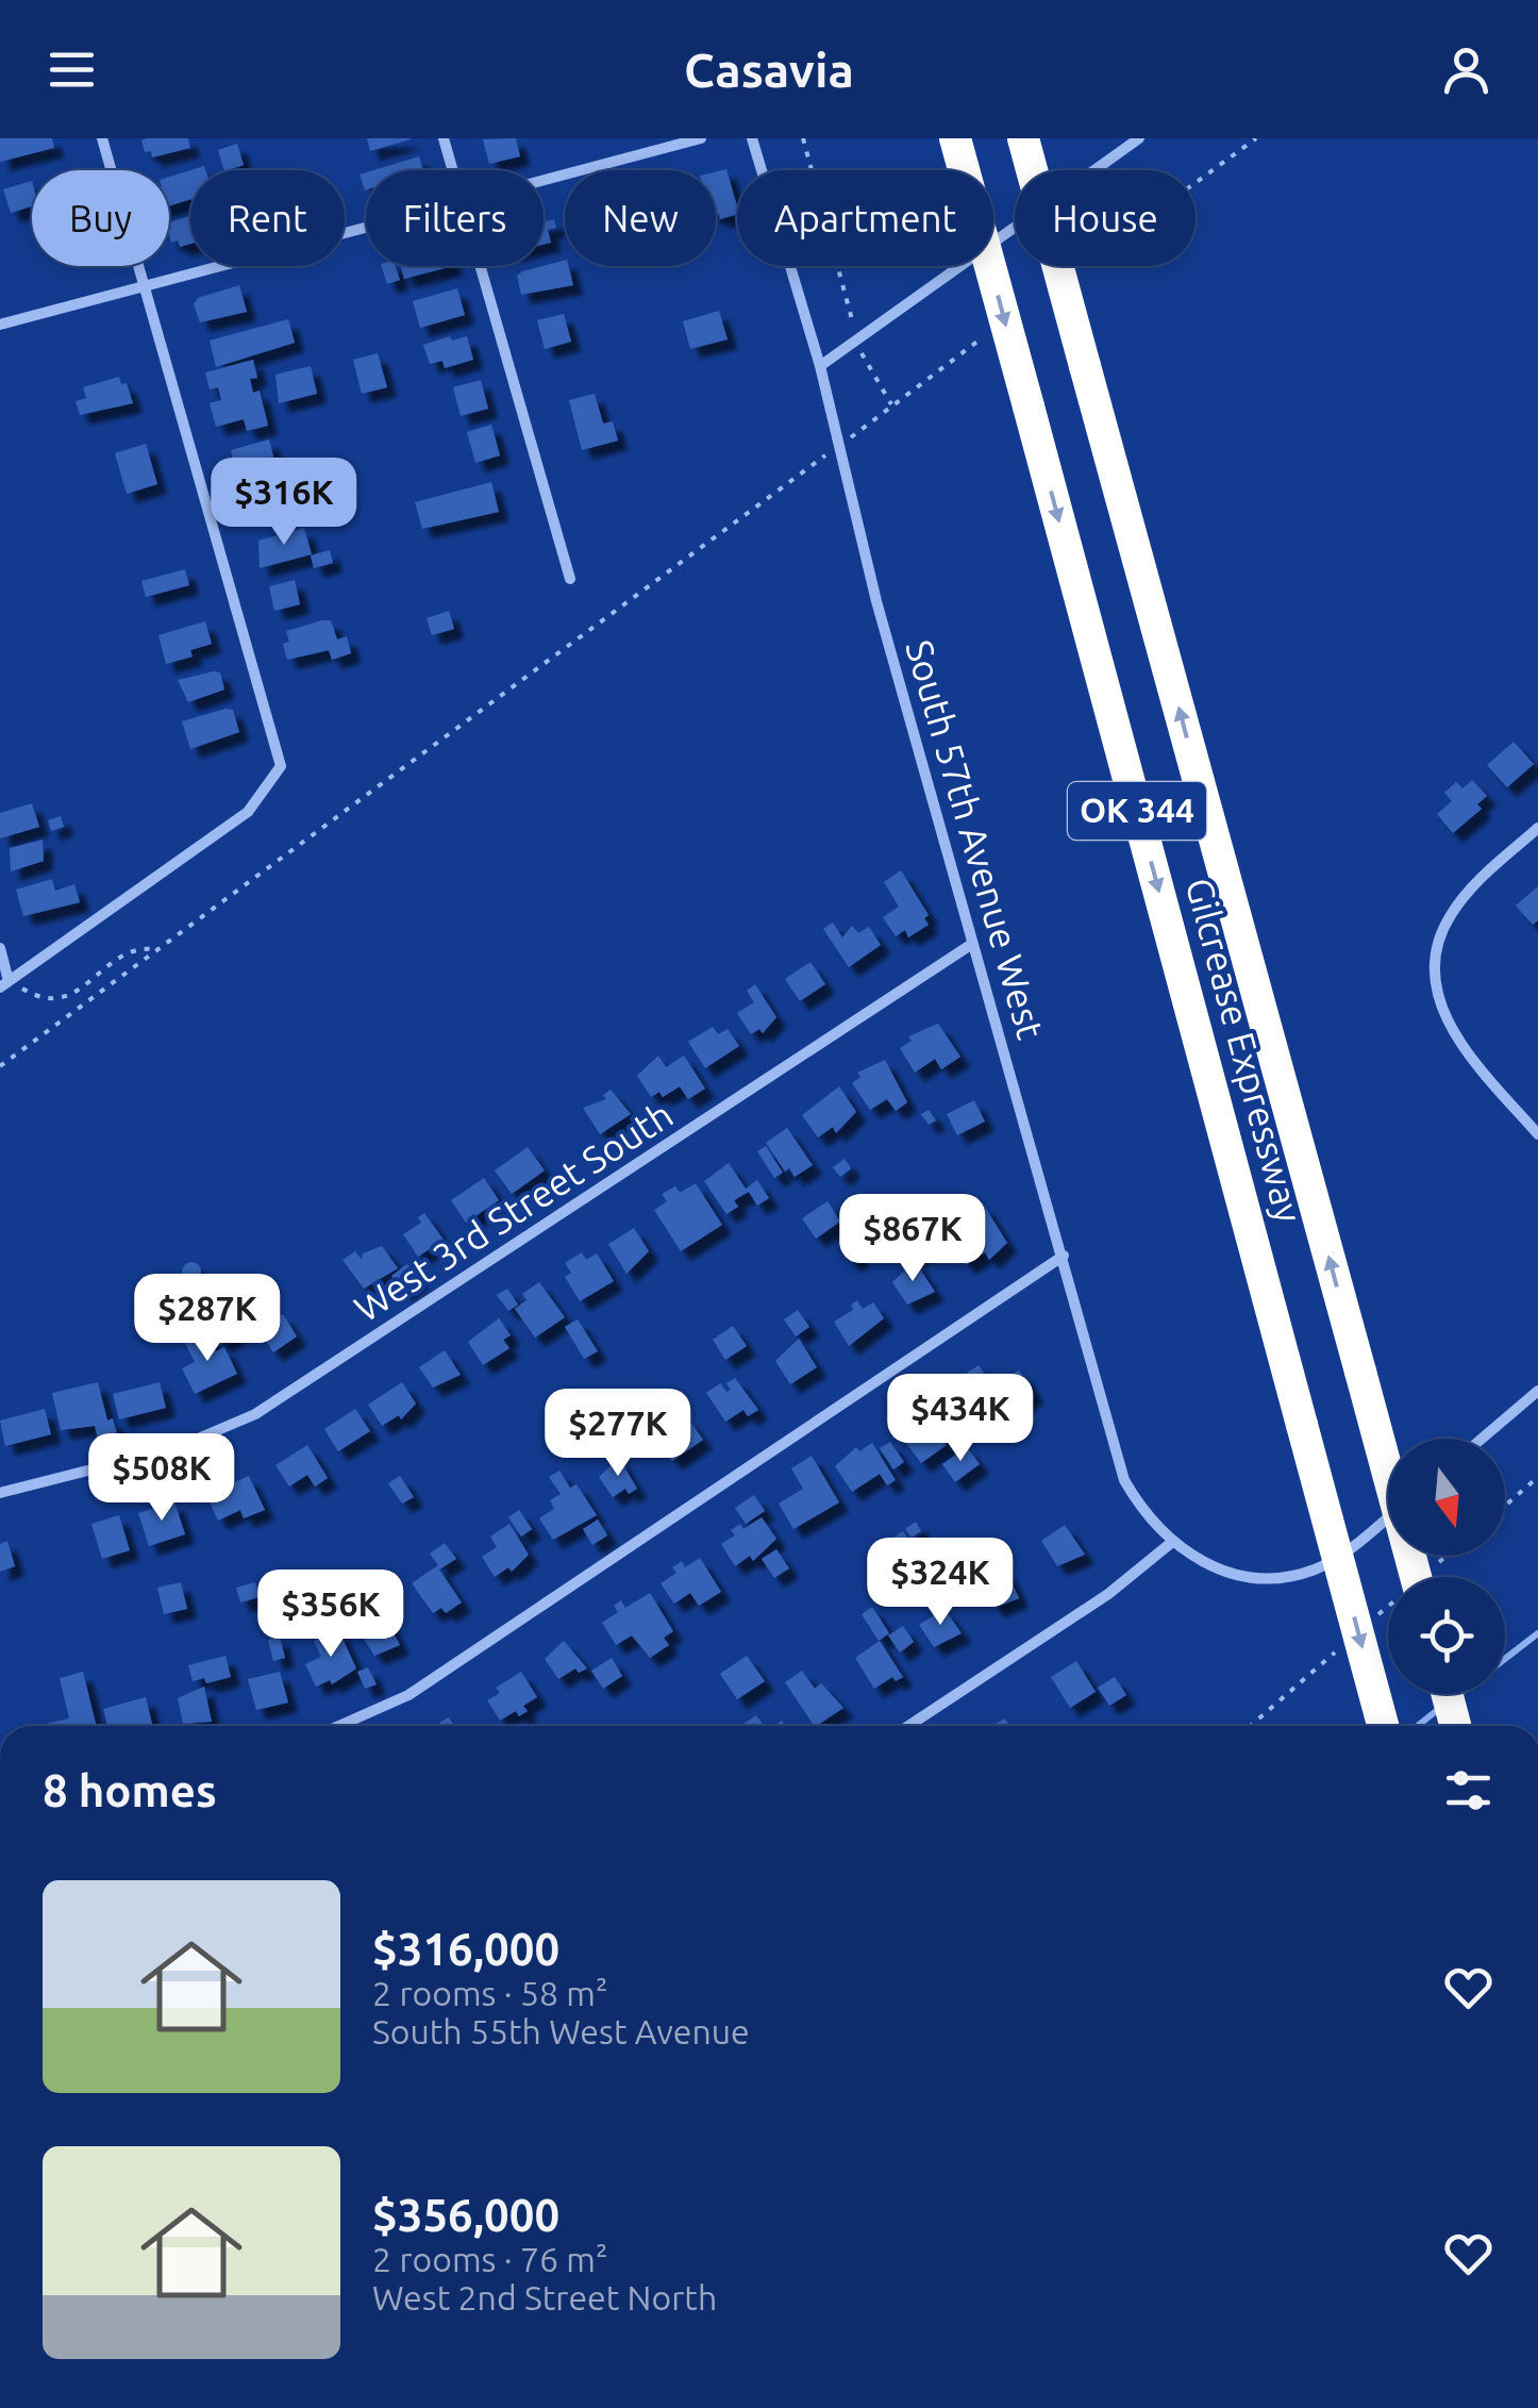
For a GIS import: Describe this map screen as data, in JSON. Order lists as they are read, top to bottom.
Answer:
{
  "streets": {
    "highway": ["OK 344", "Gilcrease Expressway"],
    "street": ["South 57th Avenue West", "West 3rd Street South"]
  },
  "crossings": [
    ["South 57th Avenue West", "West 3rd Street South"]
  ],
  "north": "bottom",
  "page": {
    "header": "Casavia",
    "chip": [
      "Buy",
      "Rent",
      "Filters",
      "New",
      "Apartment",
      "House"
    ],
    "price": [
      "$316K",
      "$867K",
      "$287K",
      "$434K",
      "$277K",
      "$508K",
      "$324K",
      "$356K"
    ],
    "heading": "8 homes",
    "list": [
      {
        "name": "$316,000",
        "note": "2 rooms · 58 m² · South 55th West Avenue"
      },
      {
        "name": "$356,000",
        "note": "2 rooms · 76 m² · West 2nd Street North"
      }
    ]
  }
}
